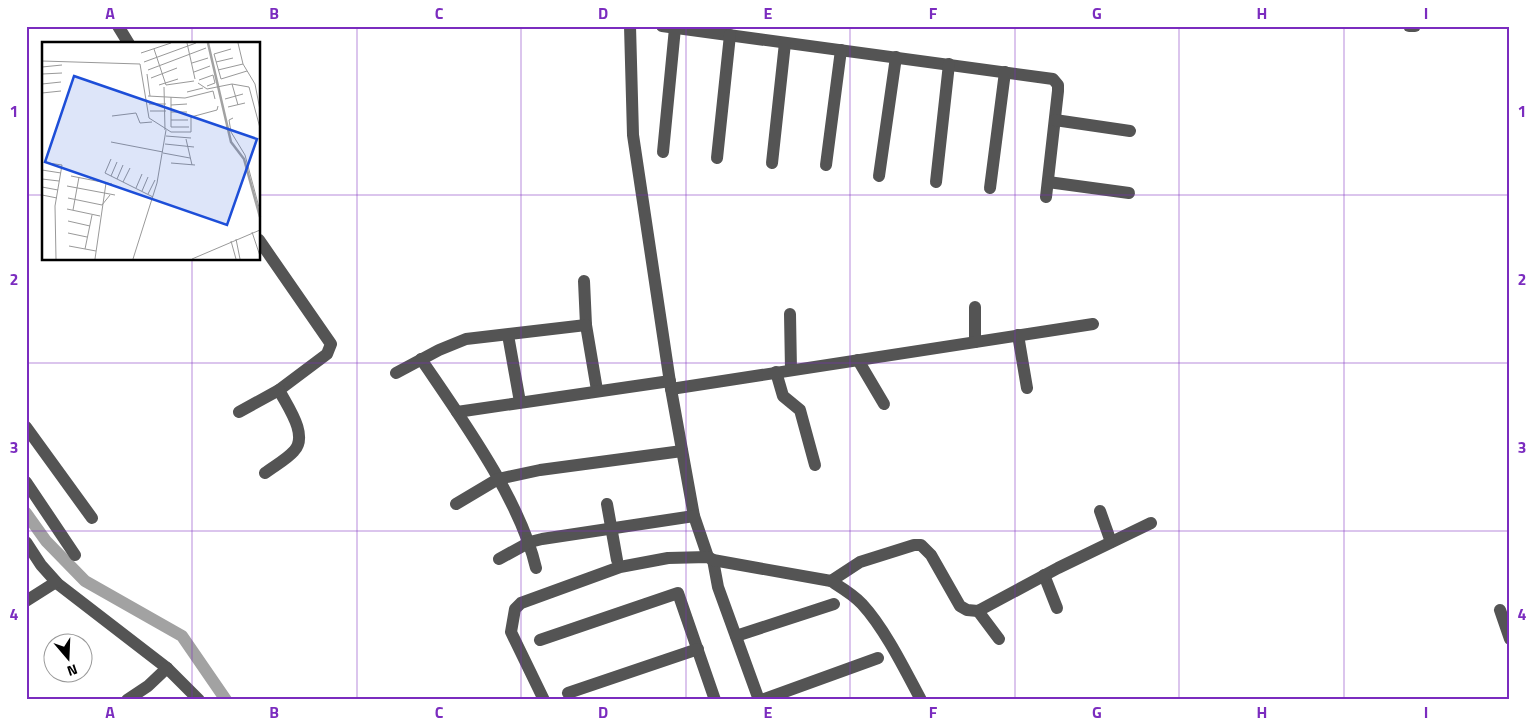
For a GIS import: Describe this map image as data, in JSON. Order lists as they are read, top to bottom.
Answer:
{
  "north": "bottom",
  "grid": {
    "columns": [
      "A",
      "B",
      "C",
      "D",
      "E",
      "F",
      "G",
      "H",
      "I"
    ],
    "rows": [
      "1",
      "2",
      "3",
      "4"
    ]
  }
}
